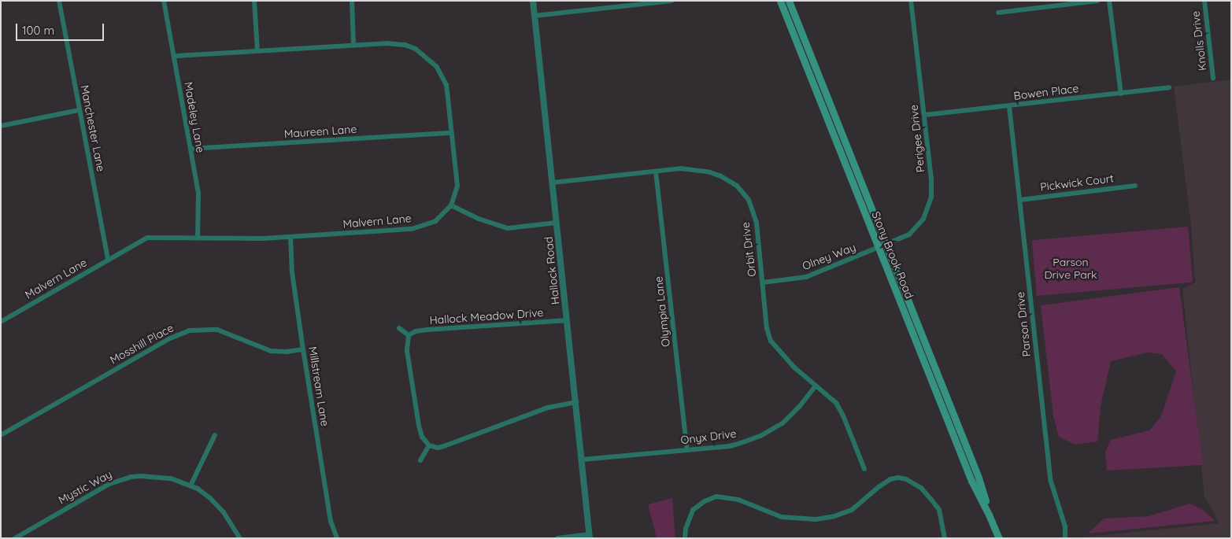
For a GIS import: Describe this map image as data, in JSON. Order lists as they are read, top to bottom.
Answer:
{
  "streets": {
    "main road": ["Stony Brook Road"],
    "street": [
      "Knolls Drive",
      "Bowen Place",
      "Madeley Lane",
      "Manchester Lane",
      "Maureen Lane",
      "Perigee Drive",
      "Pickwick Court",
      "Malvern Lane",
      "Orbit Drive",
      "Olney Way",
      "Hallock Road",
      "Olympia Lane",
      "Hallock Meadow Drive",
      "Parson Drive",
      "Mosshill Place",
      "Millstream Lane",
      "Onyx Drive",
      "Mystic Way"
    ]
  },
  "crossings": [
    ["Bowen Place", "Perigee Drive"],
    ["Bowen Place", "Parson Drive"],
    ["Madeley Lane", "Maureen Lane"],
    ["Madeley Lane", "Malvern Lane"],
    ["Manchester Lane", "Malvern Lane"],
    ["Maureen Lane", "Malvern Lane"],
    ["Perigee Drive", "Stony Brook Road"],
    ["Perigee Drive", "Olney Way"],
    ["Pickwick Court", "Parson Drive"],
    ["Malvern Lane", "Millstream Lane"],
    ["Orbit Drive", "Olney Way"],
    ["Orbit Drive", "Hallock Road"],
    ["Orbit Drive", "Olympia Lane"],
    ["Orbit Drive", "Onyx Drive"],
    ["Stony Brook Road", "Olney Way"],
    ["Hallock Road", "Hallock Meadow Drive"],
    ["Hallock Road", "Onyx Drive"],
    ["Olympia Lane", "Onyx Drive"],
    ["Mosshill Place", "Millstream Lane"]
  ],
  "parks": ["Parson Drive Park"],
  "scale_bar": "100 m"
}
